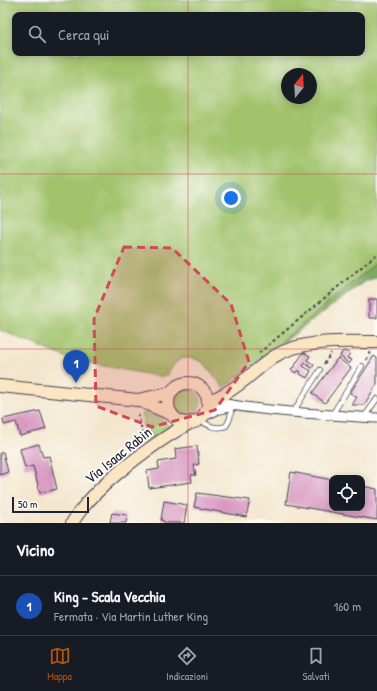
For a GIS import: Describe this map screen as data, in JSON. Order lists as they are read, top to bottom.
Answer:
{
  "streets": {
    "street": ["Via Isaac Rabin"]
  },
  "scale_bar": "50 m",
  "north": "top",
  "page": {
    "search": "Cerca qui",
    "pins": "1",
    "scale": "50 m",
    "heading": "Vicino",
    "list": [
      {
        "mark": "1",
        "name": "King - Scala Vecchia",
        "note": "Fermata · Via Martin Luther King",
        "value": "160 m"
      }
    ],
    "nav": ["Mappa", "Indicazioni", "Salvati"]
  }
}
